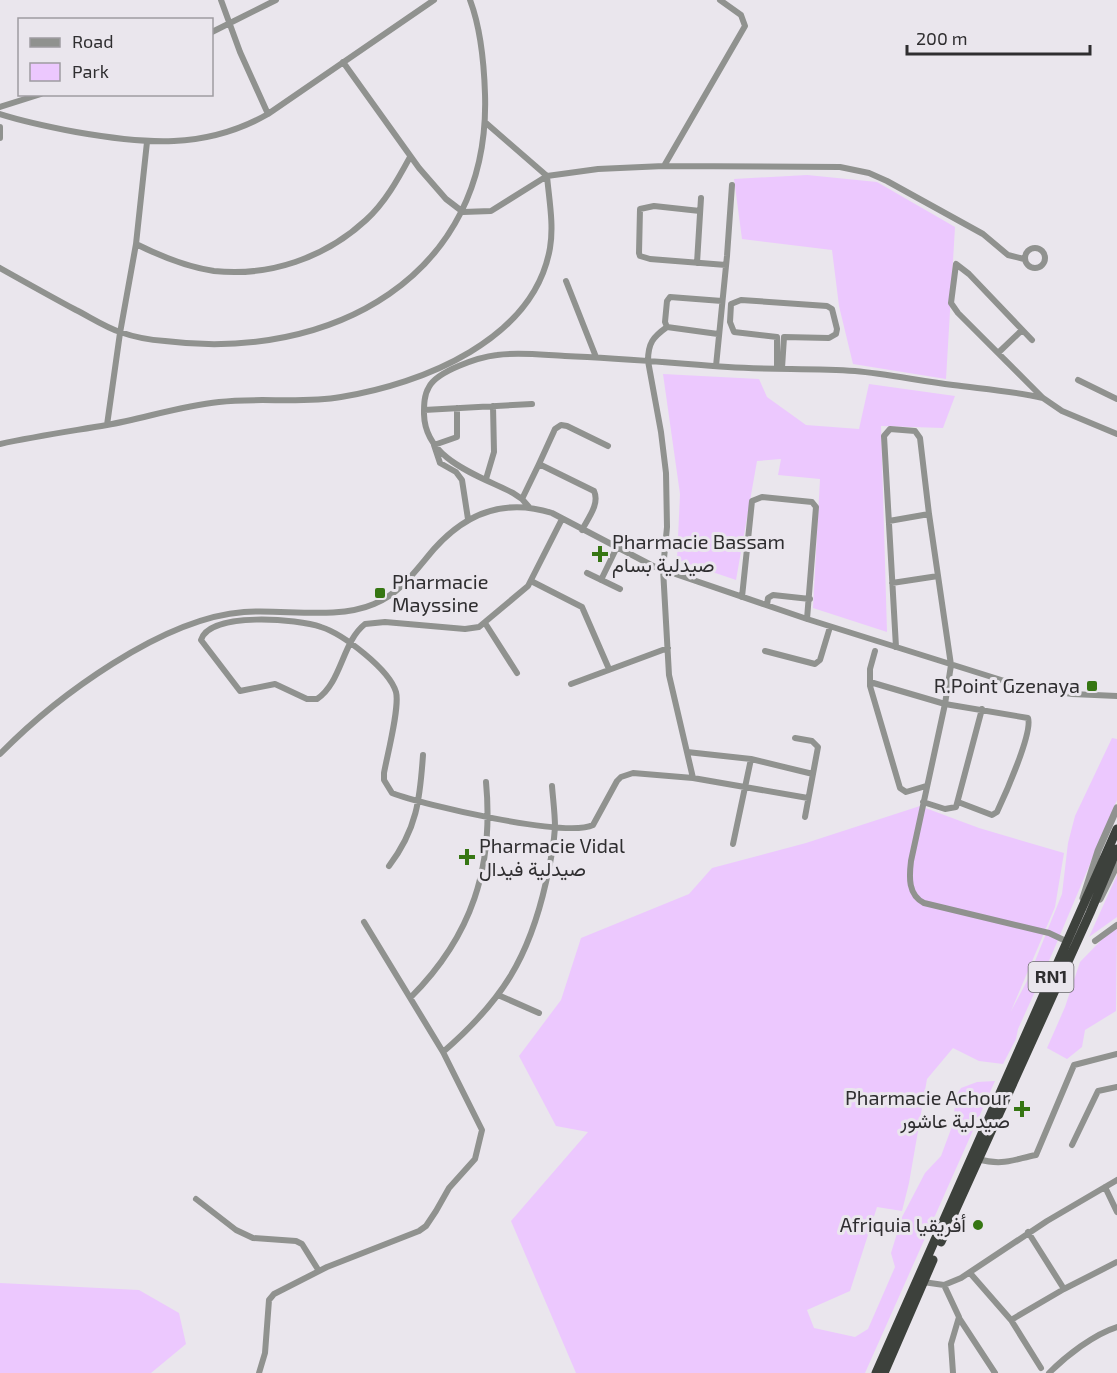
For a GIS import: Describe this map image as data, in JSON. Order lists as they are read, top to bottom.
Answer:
{
  "streets": {
    "highway": ["RN1"]
  },
  "places": {
    "health": ["Pharmacie Bassam صيدلية بسام", "Pharmacie Vidal صيدلية فيدال", "Pharmacie Achour صيدلية عاشور"],
    "transit": ["Pharmacie Mayssine", "R.Point Gzenaya"],
    "other": ["Afriquia أفريقيا"]
  },
  "legend": ["Road", "Park"],
  "scale_bar": "200 m"
}
